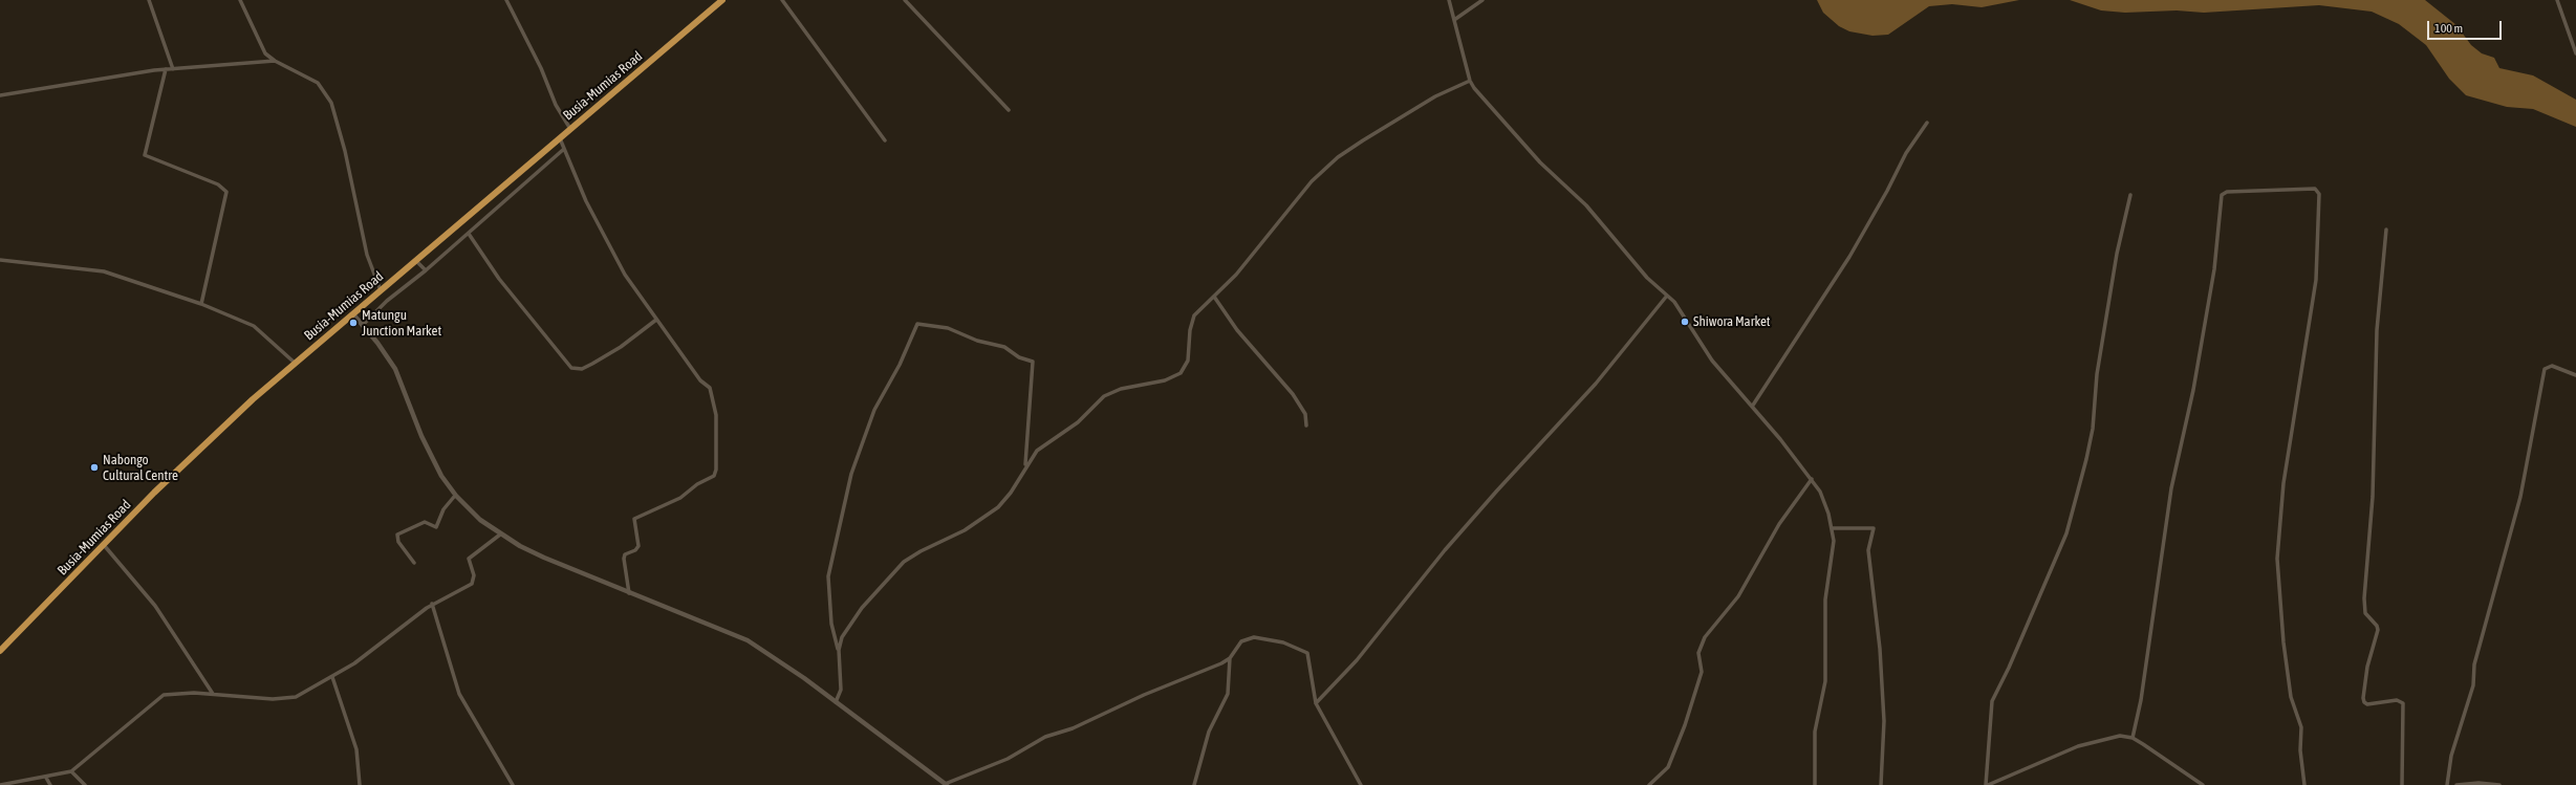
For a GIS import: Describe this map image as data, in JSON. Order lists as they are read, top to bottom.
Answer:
{
  "streets": {
    "highway": ["Busia-Mumias Road"]
  },
  "places": ["Shiwora Market", "Matungu Junction Market", "Nabongo Cultural Centre"],
  "scale_bar": "100 m"
}
